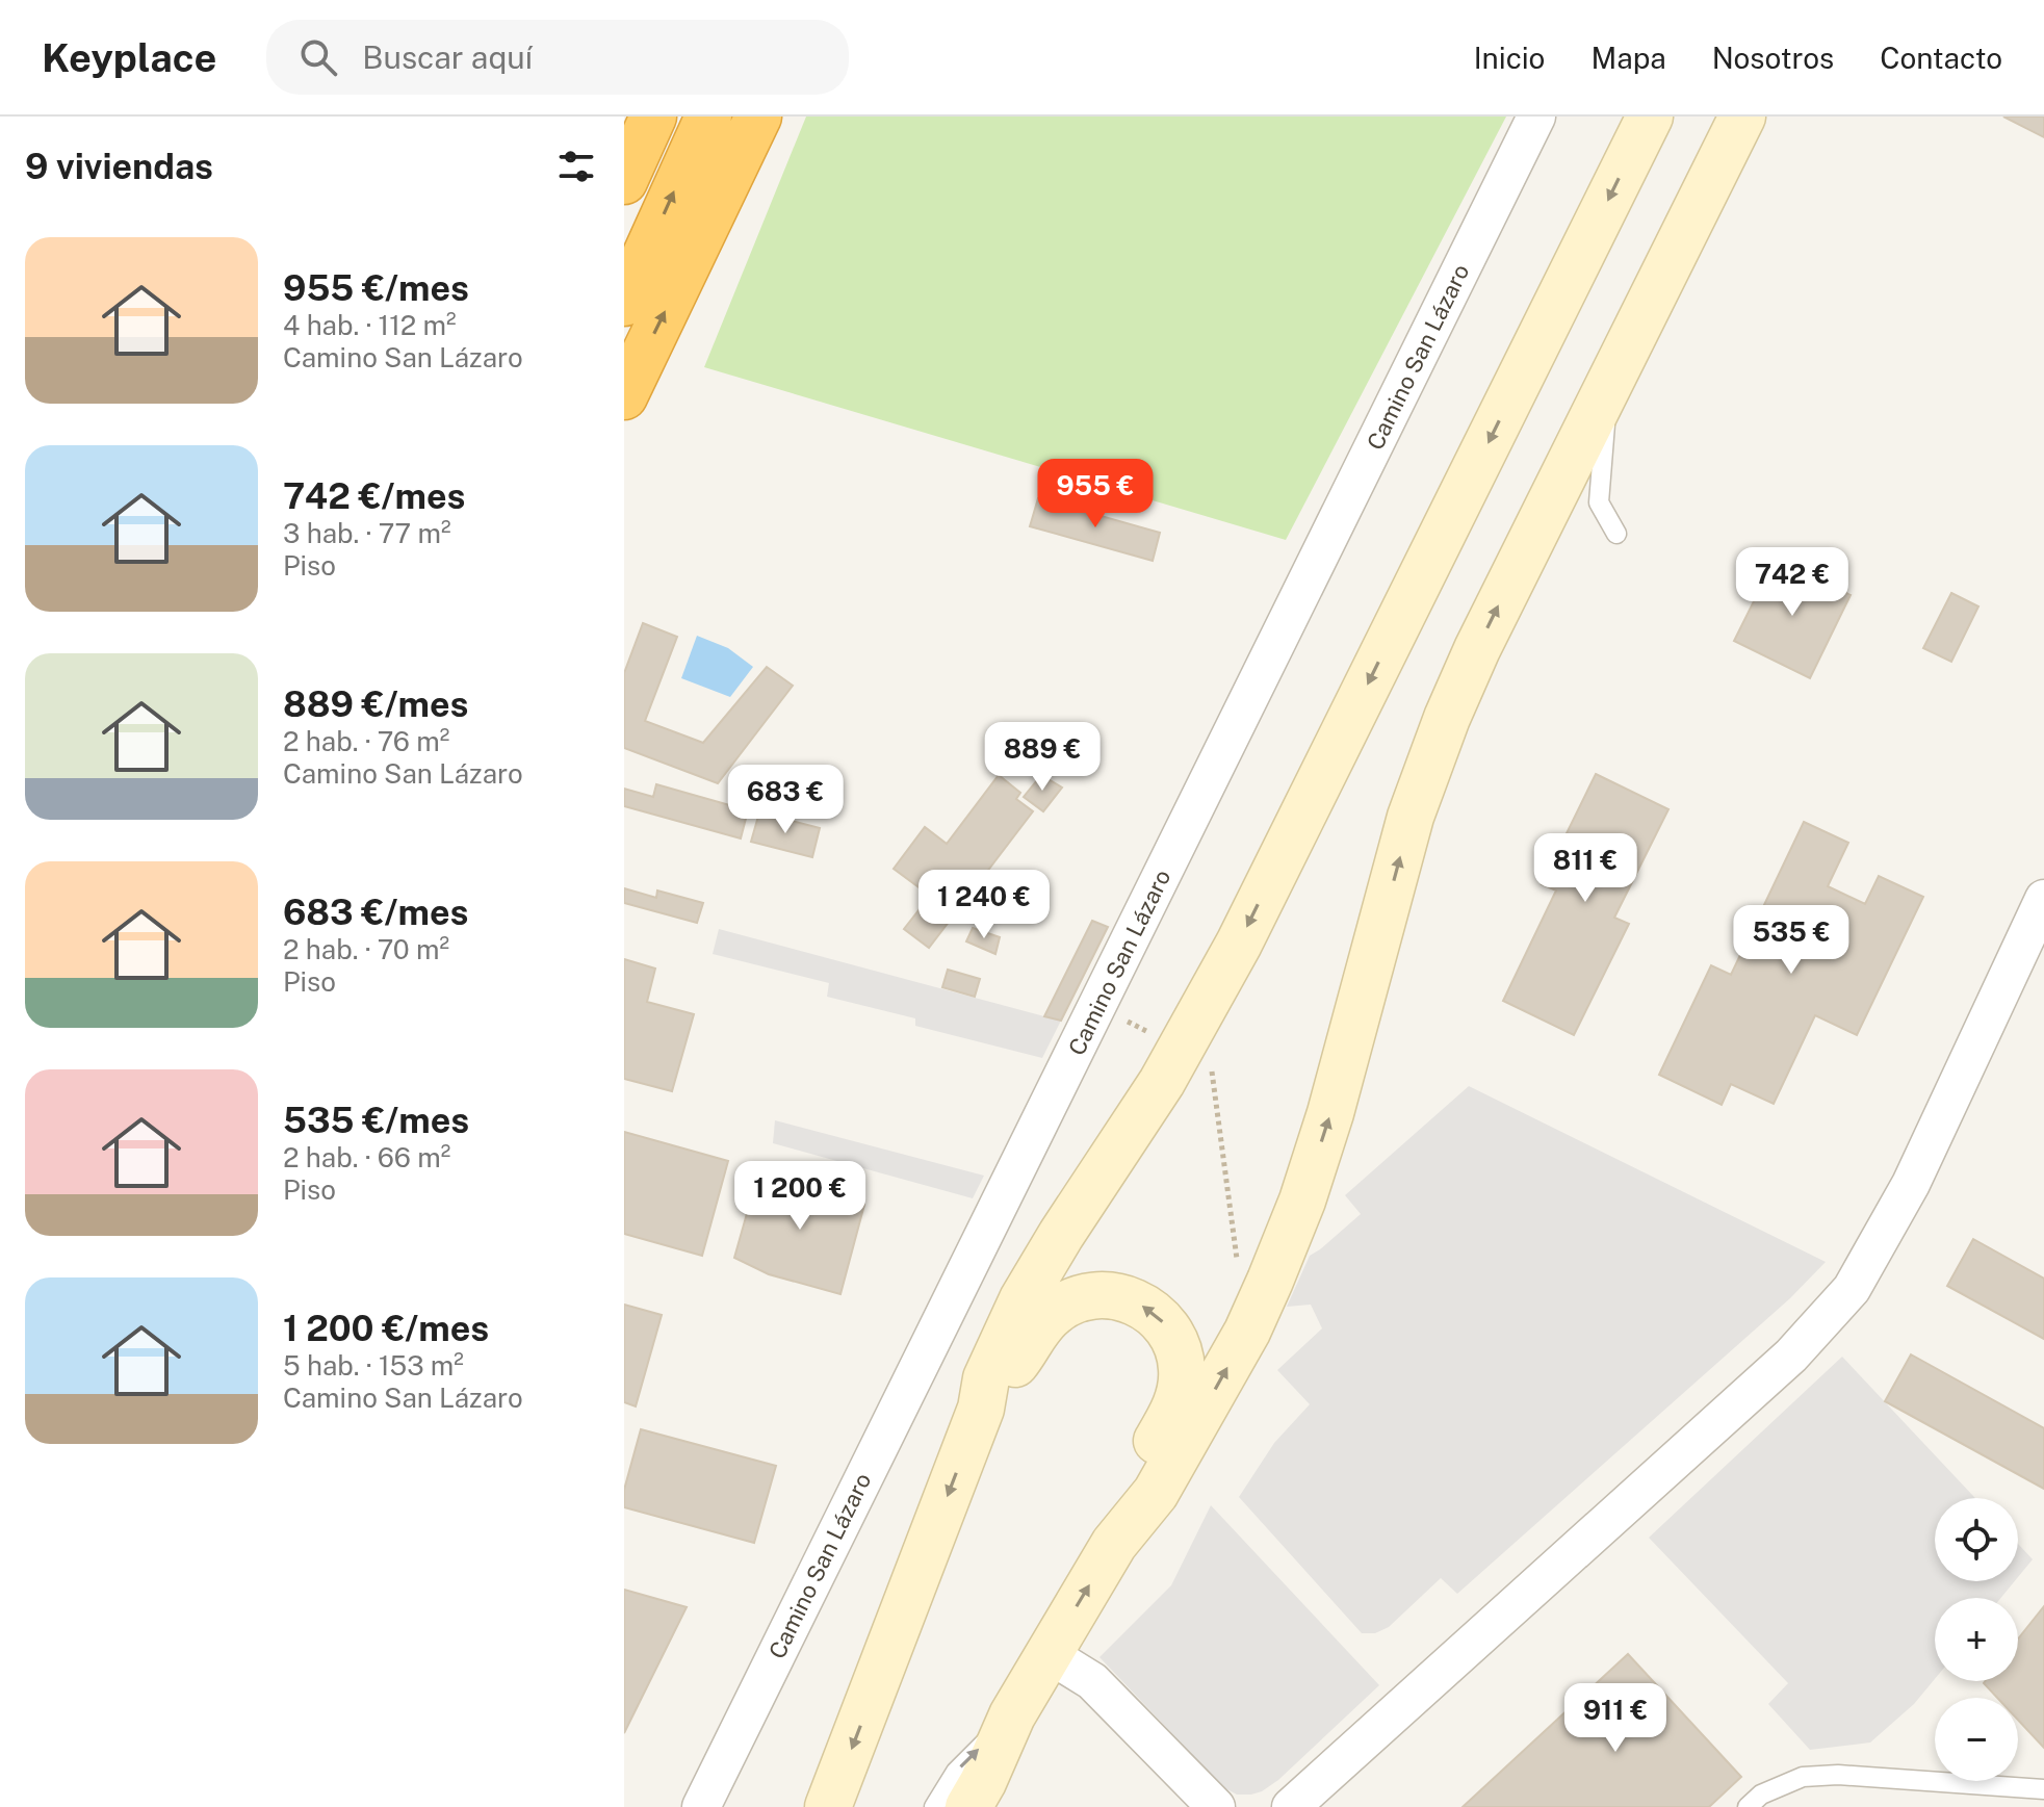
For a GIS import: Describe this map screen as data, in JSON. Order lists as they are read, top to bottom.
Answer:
{
  "streets": {
    "street": ["Camino San Lázaro"]
  },
  "page": {
    "header": "Keyplace",
    "search": "Buscar aquí",
    "nav": [
      "Inicio",
      "Mapa",
      "Nosotros",
      "Contacto"
    ],
    "heading": "9 viviendas",
    "list": [
      {
        "name": "955 €/mes",
        "note": "4 hab. · 112 m² · Camino San Lázaro"
      },
      {
        "name": "742 €/mes",
        "note": "3 hab. · 77 m² · Piso"
      },
      {
        "name": "889 €/mes",
        "note": "2 hab. · 76 m² · Camino San Lázaro"
      },
      {
        "name": "683 €/mes",
        "note": "2 hab. · 70 m² · Piso"
      },
      {
        "name": "535 €/mes",
        "note": "2 hab. · 66 m² · Piso"
      },
      {
        "name": "1 200 €/mes",
        "note": "5 hab. · 153 m² · Camino San Lázaro"
      }
    ],
    "price": [
      "955 €",
      "742 €",
      "889 €",
      "683 €",
      "811 €",
      "1 240 €",
      "535 €",
      "1 200 €",
      "911 €"
    ],
    "map_buttons": ["+", "−"]
  }
}
